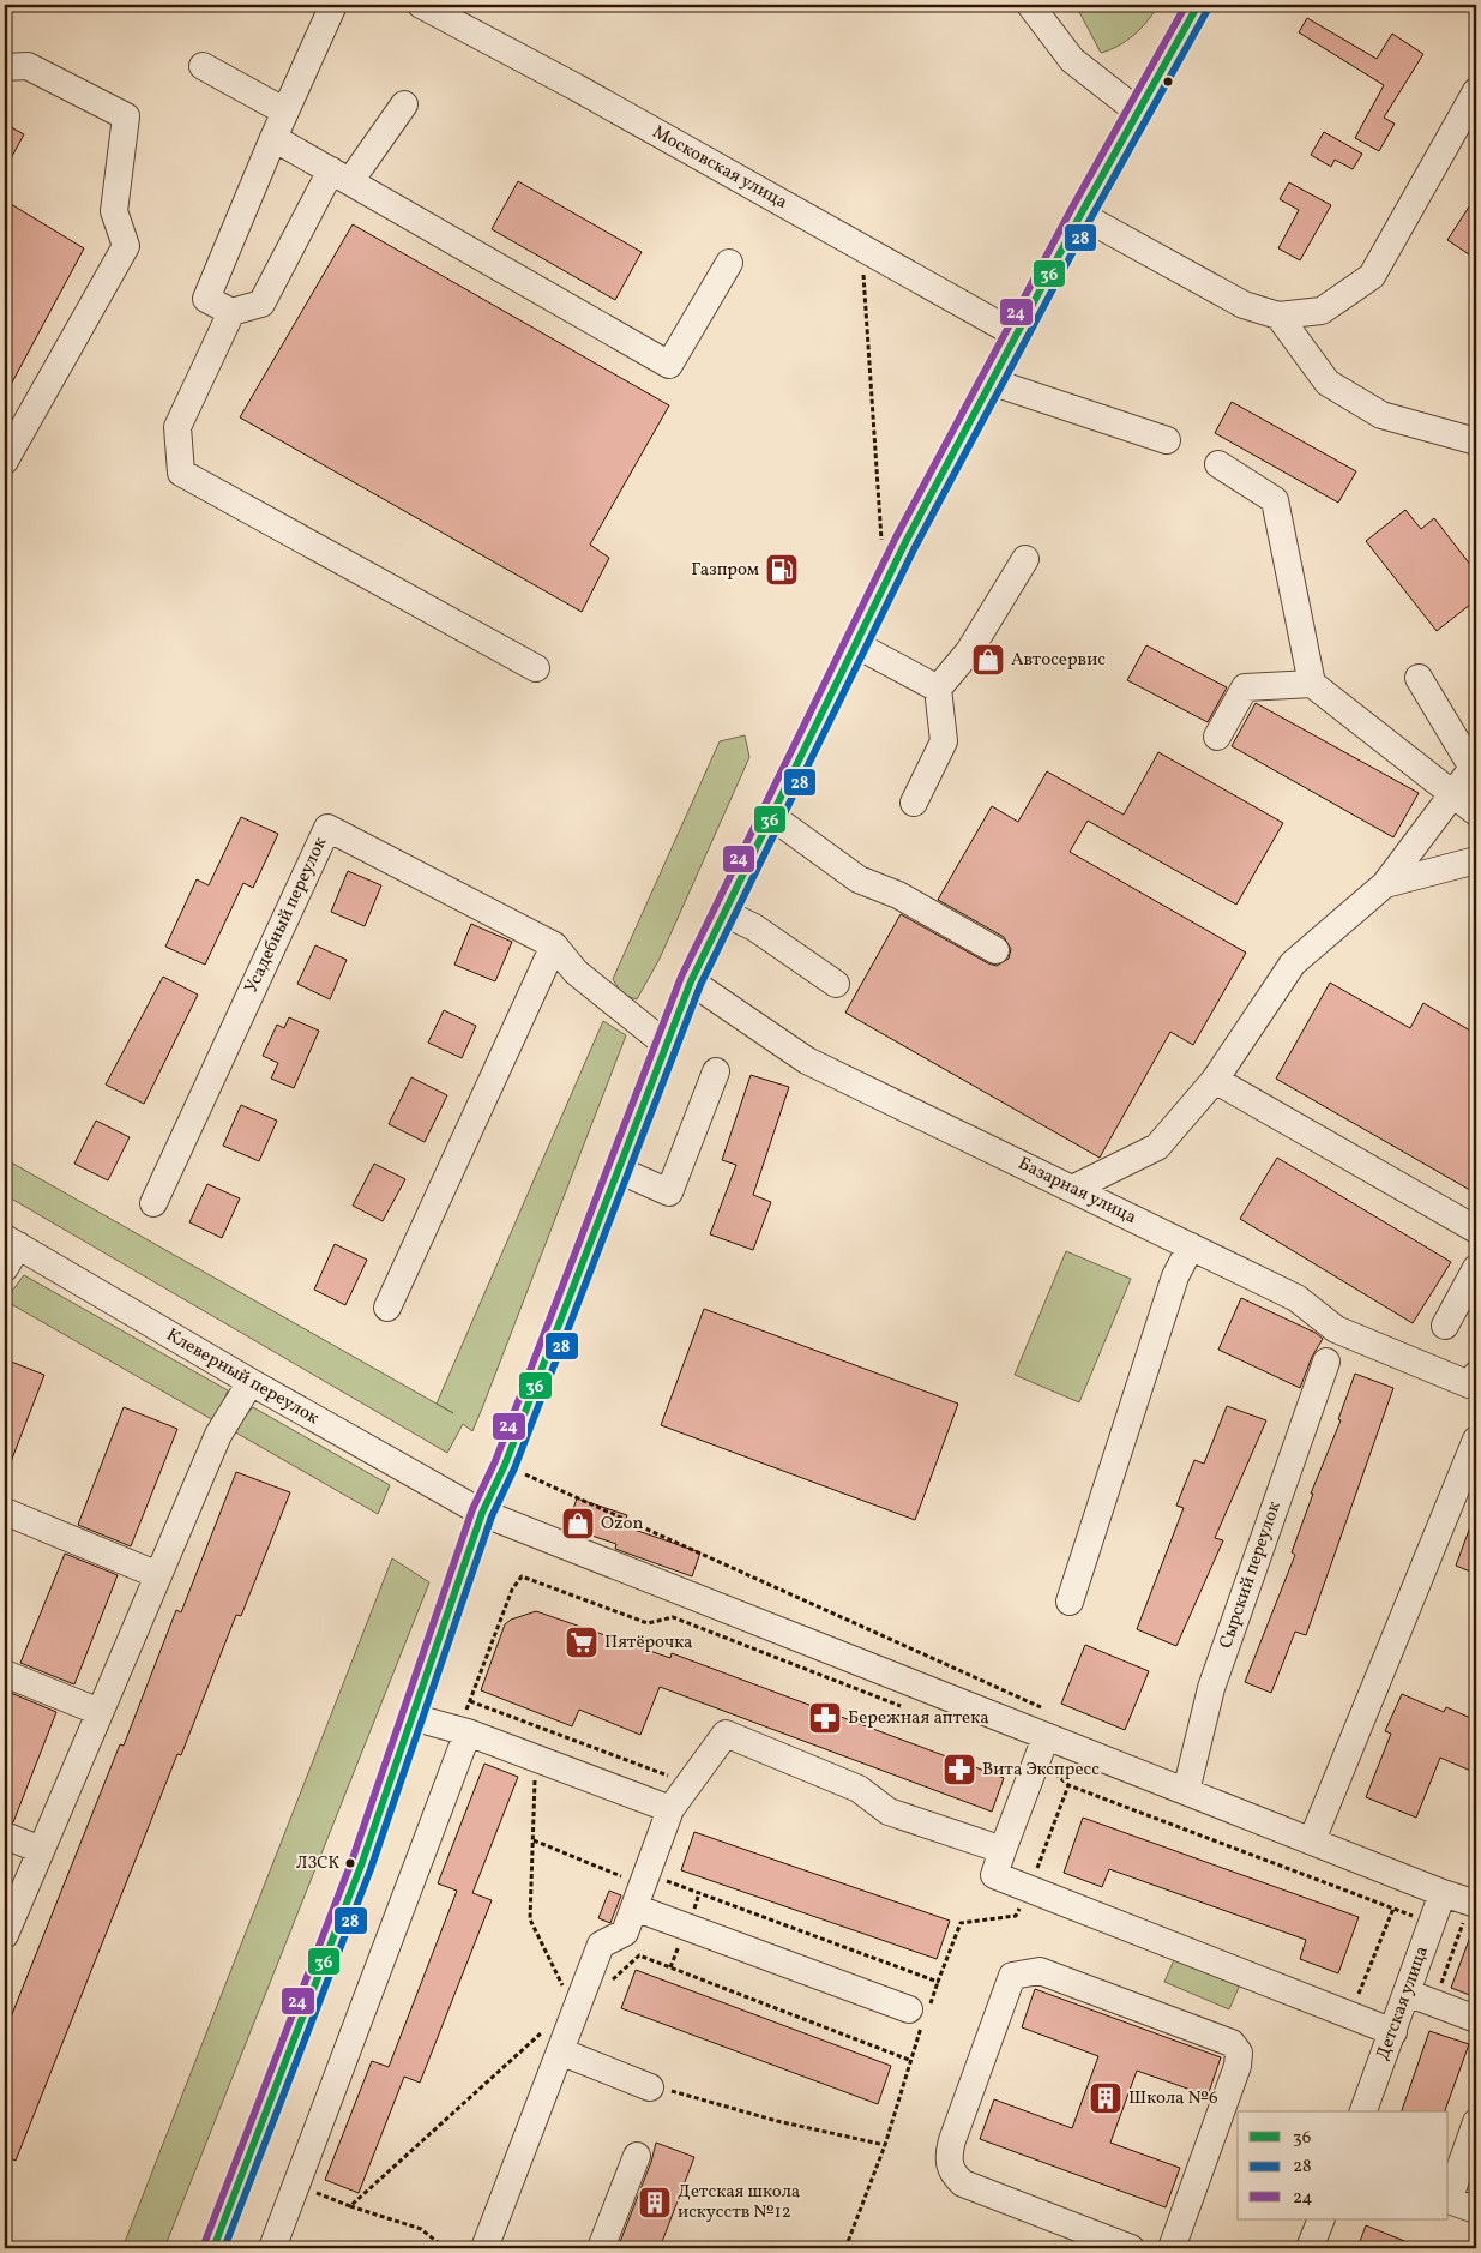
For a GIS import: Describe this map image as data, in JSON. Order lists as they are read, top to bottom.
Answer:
{
  "streets": {
    "street": [
      "Московская улица",
      "Усадебный переулок",
      "Базарная улица",
      "Клеверный переулок",
      "Сырский переулок",
      "Детская улица"
    ]
  },
  "crossings": [
    ["Клеверный переулок", "Сырский переулок"],
    ["Клеверный переулок", "Детская улица"]
  ],
  "places": {
    "fuel station": ["Газпром"],
    "shop": ["Автосервис", "Ozon"],
    "supermarket": ["Пятёрочка"],
    "pharmacy": ["Бережная аптека", "Вита Экспресс"],
    "other": ["ЛЗСК"],
    "building": ["Школа №6", "Детская школа искусств №12"]
  },
  "lines": ["transit line 36", "transit line 24", "transit line 28"],
  "legend": ["36", "28", "24"]
}
